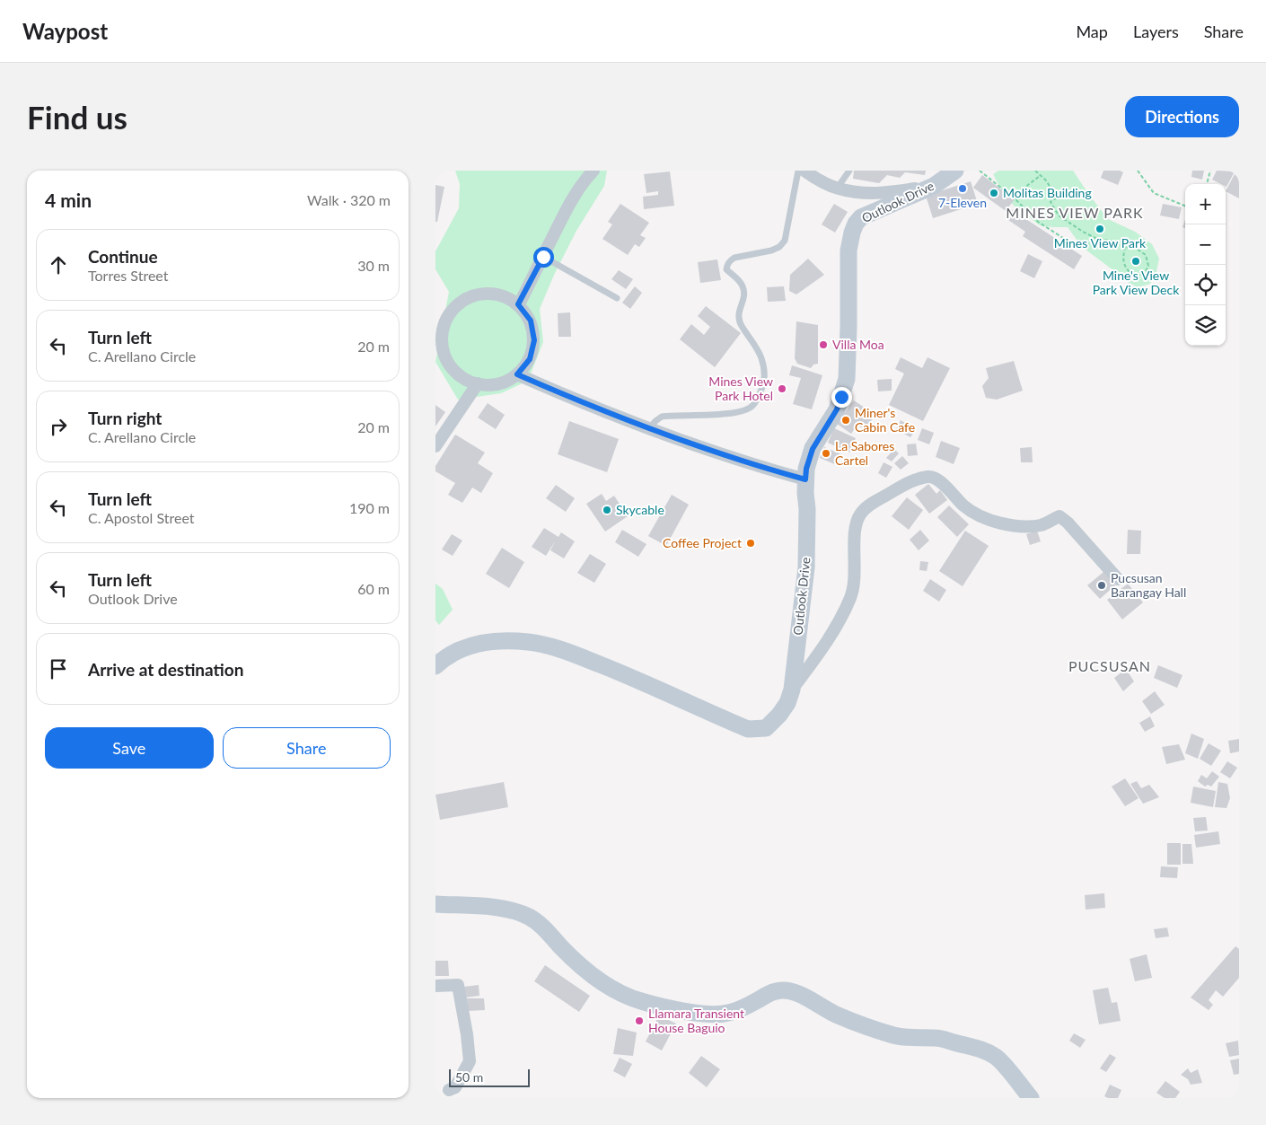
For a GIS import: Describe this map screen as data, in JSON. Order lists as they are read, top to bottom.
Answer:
{
  "streets": {
    "street": ["Outlook Drive"]
  },
  "districts": ["MINES VIEW PARK", "PUCSUSAN"],
  "places": [
    "7-Eleven",
    "Molitas Building",
    "Mines View Park",
    "Mine's View Park View Deck",
    "Villa Moa",
    "Mines View Park Hotel",
    "Miner's Cabin Cafe",
    "La Sabores Cartel",
    "Skycable",
    "Coffee Project",
    "Pucsusan Barangay Hall",
    "Llamara Transient House Baguio"
  ],
  "scale_bar": "50 m",
  "page": {
    "header": "Waypost",
    "nav": ["Map", "Layers", "Share"],
    "buttons": [
      "Directions",
      ["Save", "Share"]
    ],
    "title": "Find us",
    "heading": ["4 min", "Walk · 320 m"],
    "map_buttons": ["+", "−"],
    "list": [
      ["Continue", "Torres Street", "30 m"],
      ["Turn left", "C. Arellano Circle", "20 m"],
      ["Turn right", "C. Arellano Circle", "20 m"],
      ["Turn left", "C. Apostol Street", "190 m"],
      ["Turn left", "Outlook Drive", "60 m"],
      "Arrive at destination"
    ],
    "scale": "50 m"
  }
}
